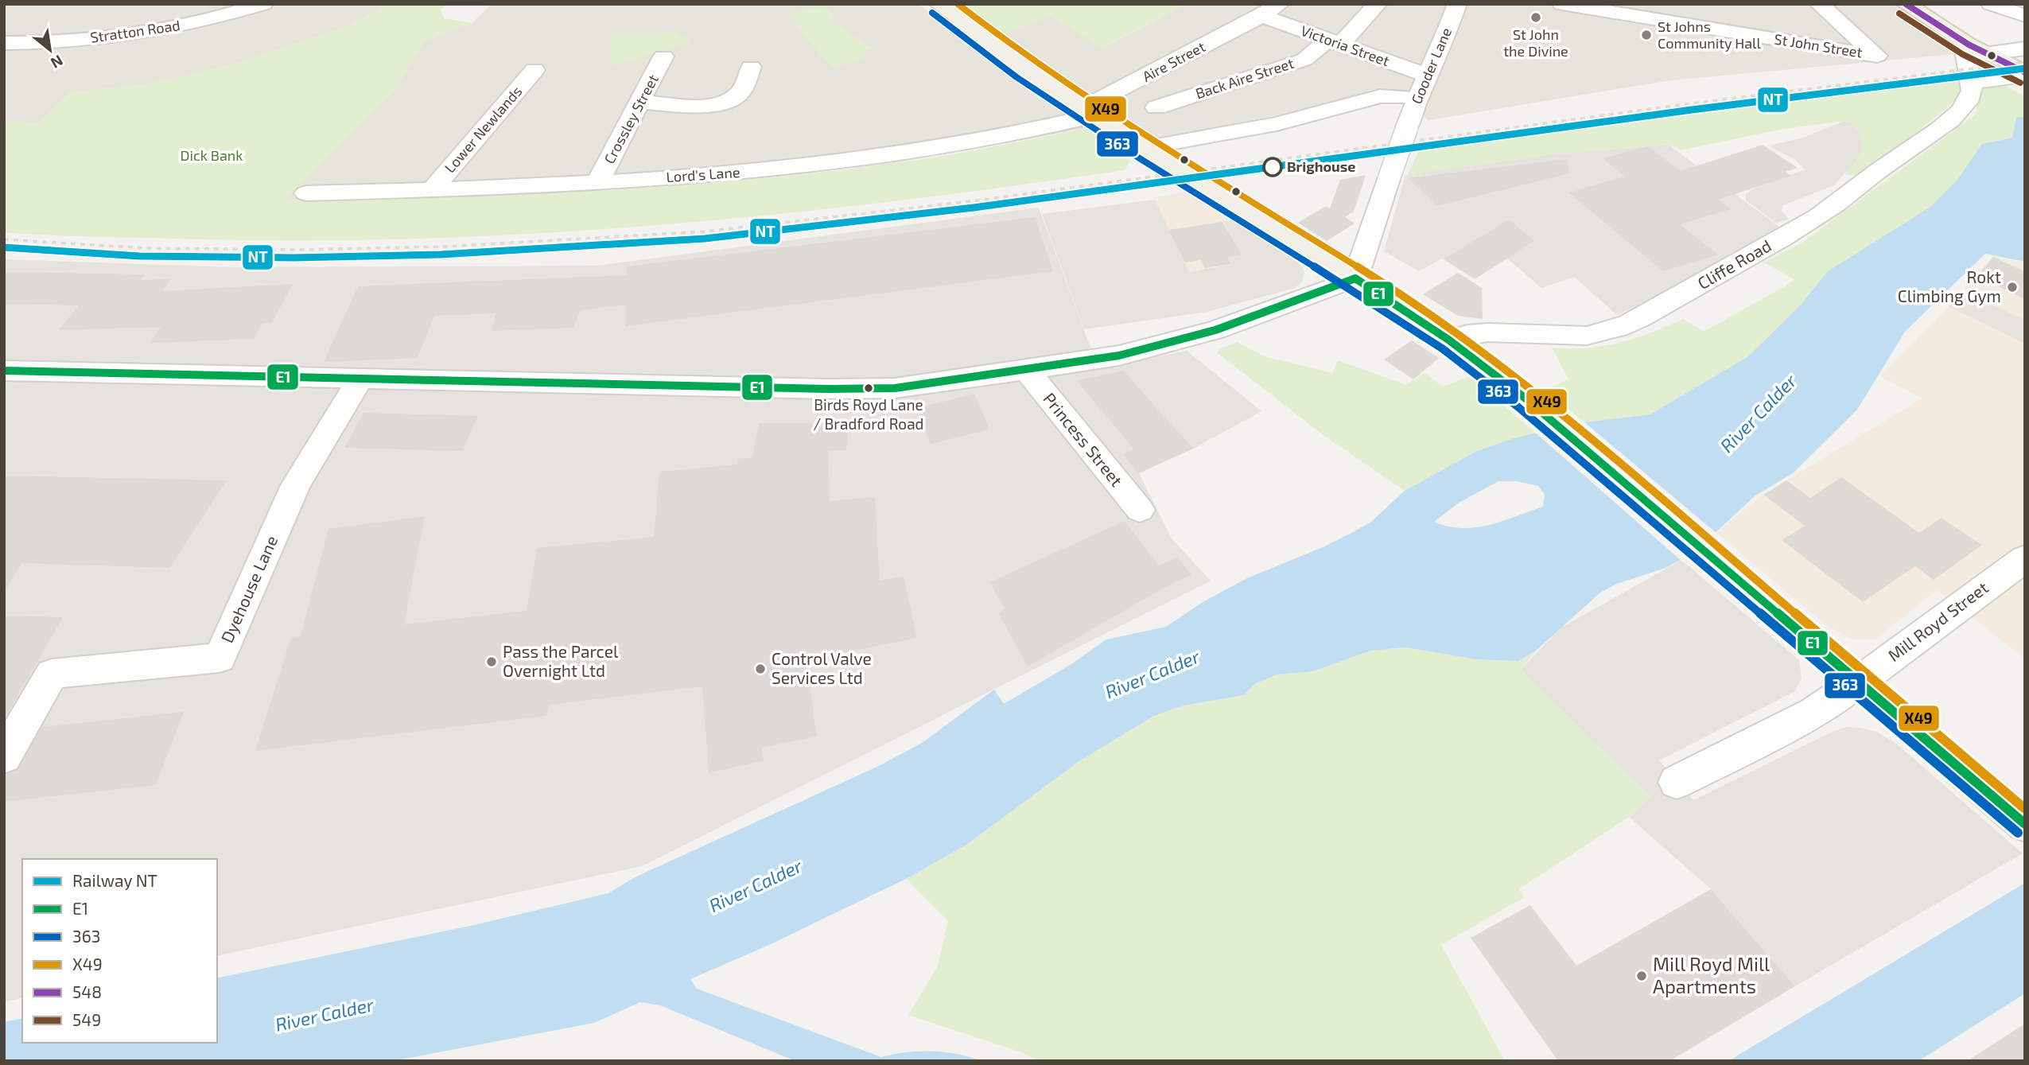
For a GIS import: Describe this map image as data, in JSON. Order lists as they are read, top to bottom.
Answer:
{
  "streets": {
    "street": [
      "Stratton Road",
      "Victoria Street",
      "St John Street",
      "Aire Street",
      "Gooder Lane",
      "Back Aire Street",
      "Crossley Street",
      "Lower Newlands",
      "Lord's Lane",
      "Cliffe Road",
      "Princess Street",
      "Dyehouse Lane",
      "Mill Royd Street"
    ]
  },
  "crossings": [
    ["Victoria Street", "Aire Street"],
    ["Victoria Street", "Gooder Lane"],
    ["Victoria Street", "Back Aire Street"],
    ["Aire Street", "Lord's Lane"],
    ["Crossley Street", "Lord's Lane"],
    ["Lower Newlands", "Lord's Lane"]
  ],
  "water": ["River Calder"],
  "parks": ["Dick Bank"],
  "places": [
    "St John the Divine",
    "St Johns Community Hall",
    "Brighouse",
    "Rokt Climbing Gym",
    "Birds Royd Lane / Bradford Road",
    "Pass the Parcel Overnight Ltd",
    "Control Valve Services Ltd",
    "Mill Royd Mill Apartments"
  ],
  "lines": [
    "transit line X49",
    "transit line 548",
    "transit line 363",
    "transit line 549",
    "rail line NT",
    "transit line E1"
  ],
  "legend": [
    "Railway NT",
    "E1",
    "363",
    "X49",
    "548",
    "549"
  ],
  "north": "bottom right"
}
